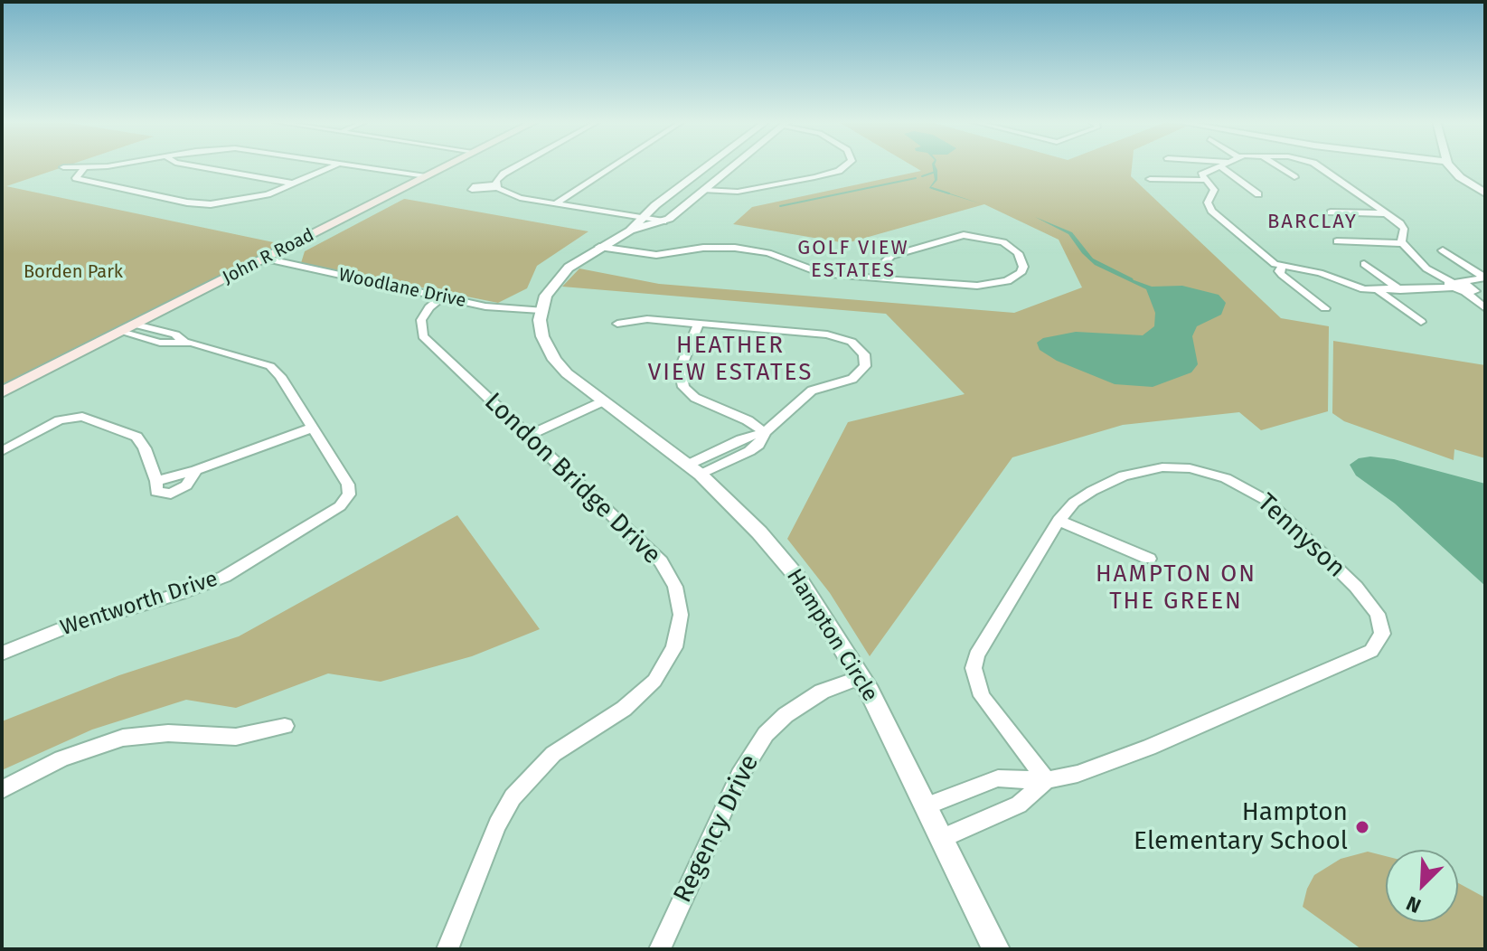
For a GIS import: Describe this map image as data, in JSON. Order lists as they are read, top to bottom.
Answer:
{
  "streets": {
    "main road": ["John R Road"],
    "street": [
      "Woodlane Drive",
      "London Bridge Drive",
      "Tennyson",
      "Wentworth Drive",
      "Hampton Circle",
      "Regency Drive"
    ]
  },
  "crossings": [
    ["John R Road", "Woodlane Drive"],
    ["Woodlane Drive", "London Bridge Drive"],
    ["Woodlane Drive", "Hampton Circle"],
    ["Tennyson", "Hampton Circle"],
    ["Hampton Circle", "Regency Drive"]
  ],
  "districts": [
    "BARCLAY",
    "GOLF VIEW ESTATES",
    "HEATHER VIEW ESTATES",
    "HAMPTON ON THE GREEN"
  ],
  "parks": ["Borden Park"],
  "places": ["Hampton Elementary School"],
  "north": "bottom left"
}
